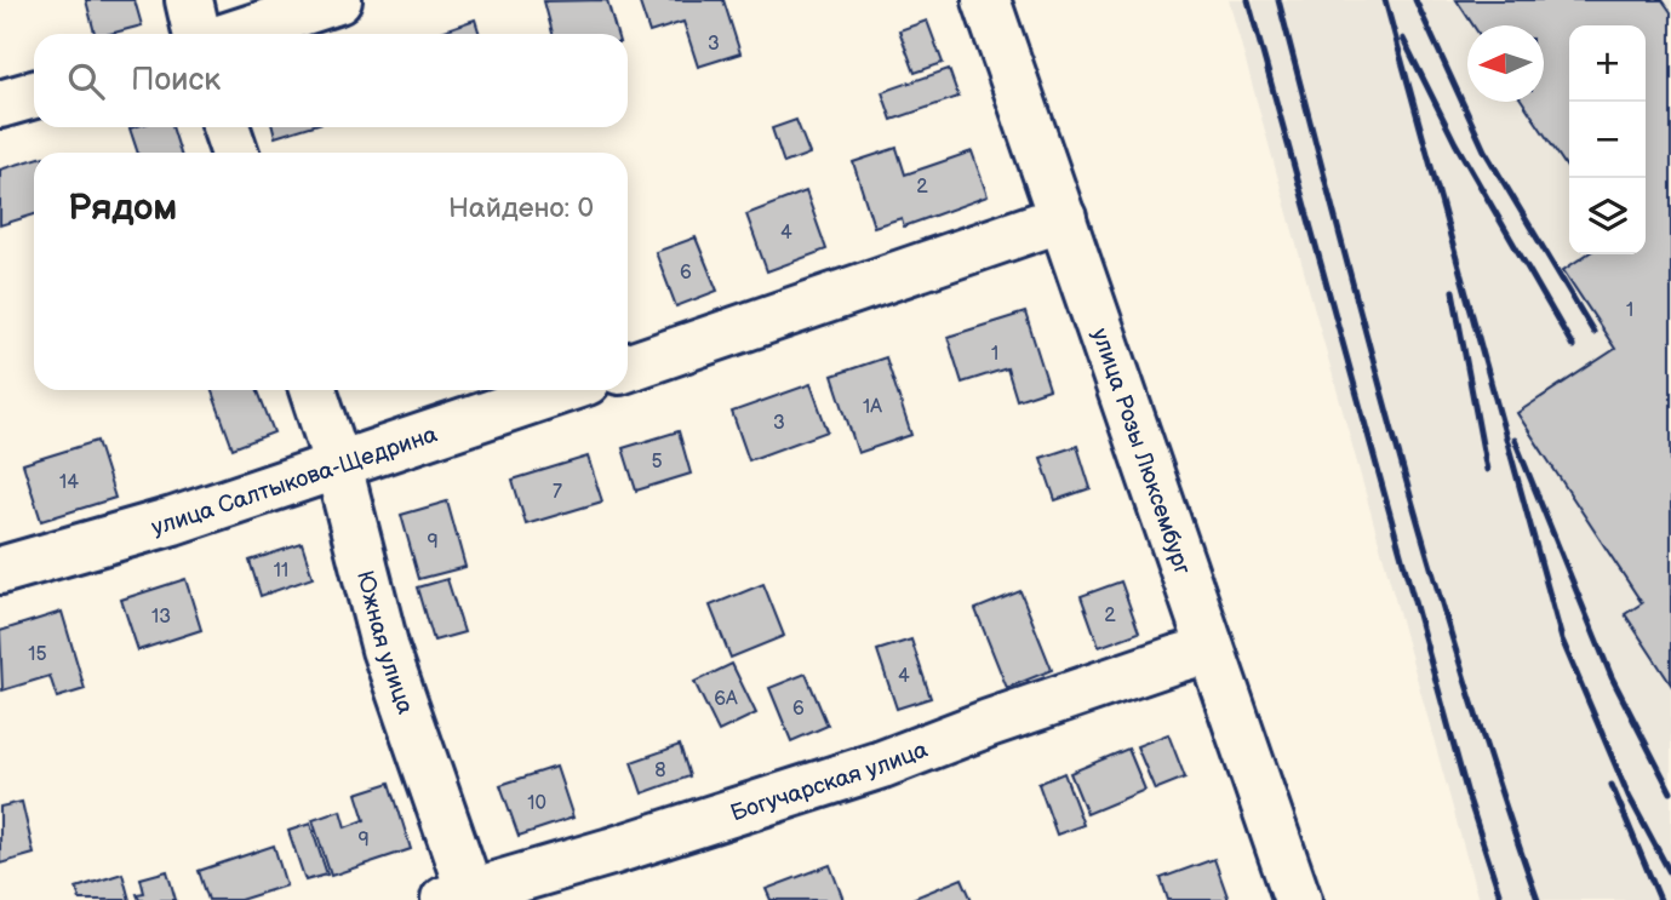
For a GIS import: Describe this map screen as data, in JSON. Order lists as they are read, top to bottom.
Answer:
{
  "streets": {
    "street": [
      "улица Розы Люксембург",
      "улица Салтыкова-Щедрина",
      "Южная улица",
      "Богучарская улица"
    ]
  },
  "crossings": [
    ["улица Розы Люксембург", "Богучарская улица"],
    ["улица Салтыкова-Щедрина", "Южная улица"],
    ["Южная улица", "Богучарская улица"]
  ],
  "house_numbers": [
    "3",
    "2",
    "4",
    "6",
    "1",
    "1",
    "1А",
    "3",
    "5",
    "14",
    "7",
    "9",
    "11",
    "2",
    "13",
    "15",
    "4",
    "6А",
    "6",
    "8",
    "10",
    "9"
  ],
  "north": "left",
  "page": {
    "map_buttons": ["+", "−"],
    "search": "Поиск",
    "heading": ["Рядом", "Найдено: 0"]
  }
}
